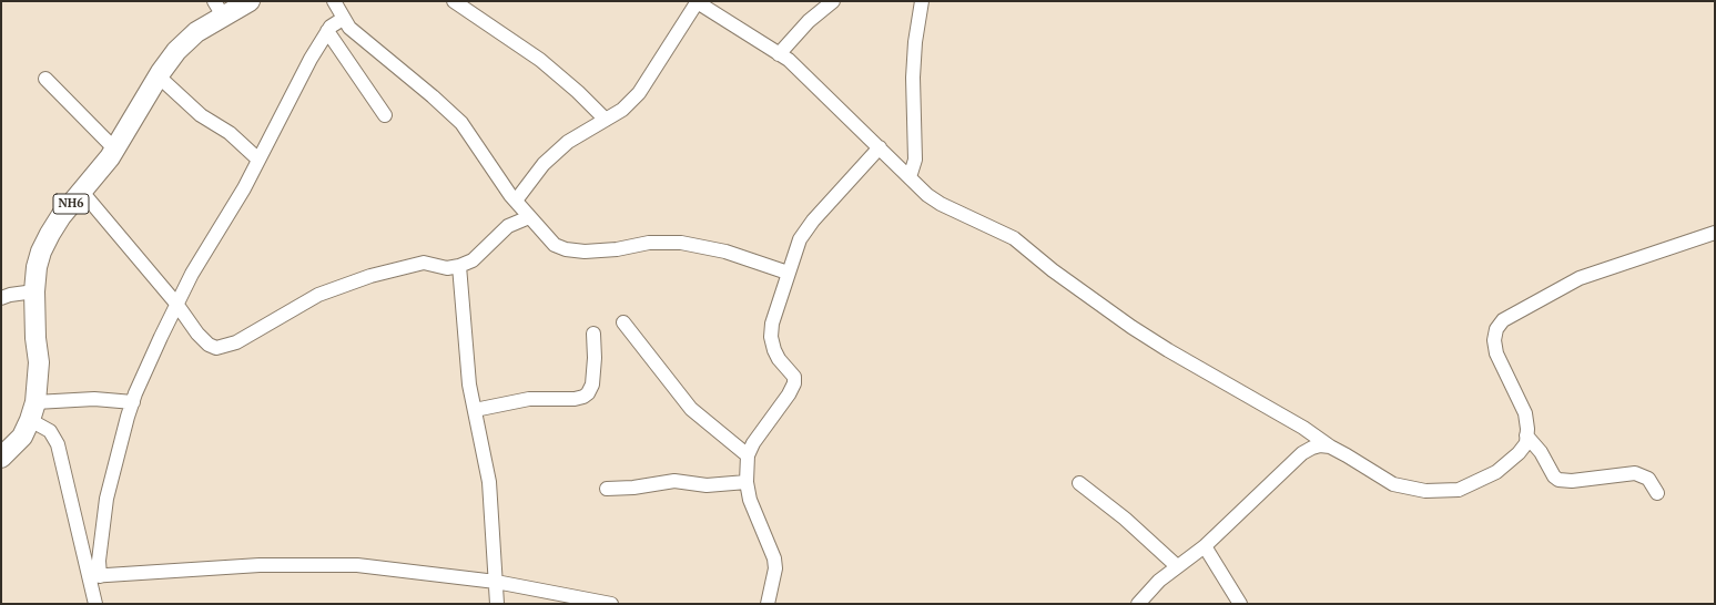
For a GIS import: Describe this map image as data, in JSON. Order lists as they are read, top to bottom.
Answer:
{
  "streets": {
    "highway": ["NH6"]
  }
}
